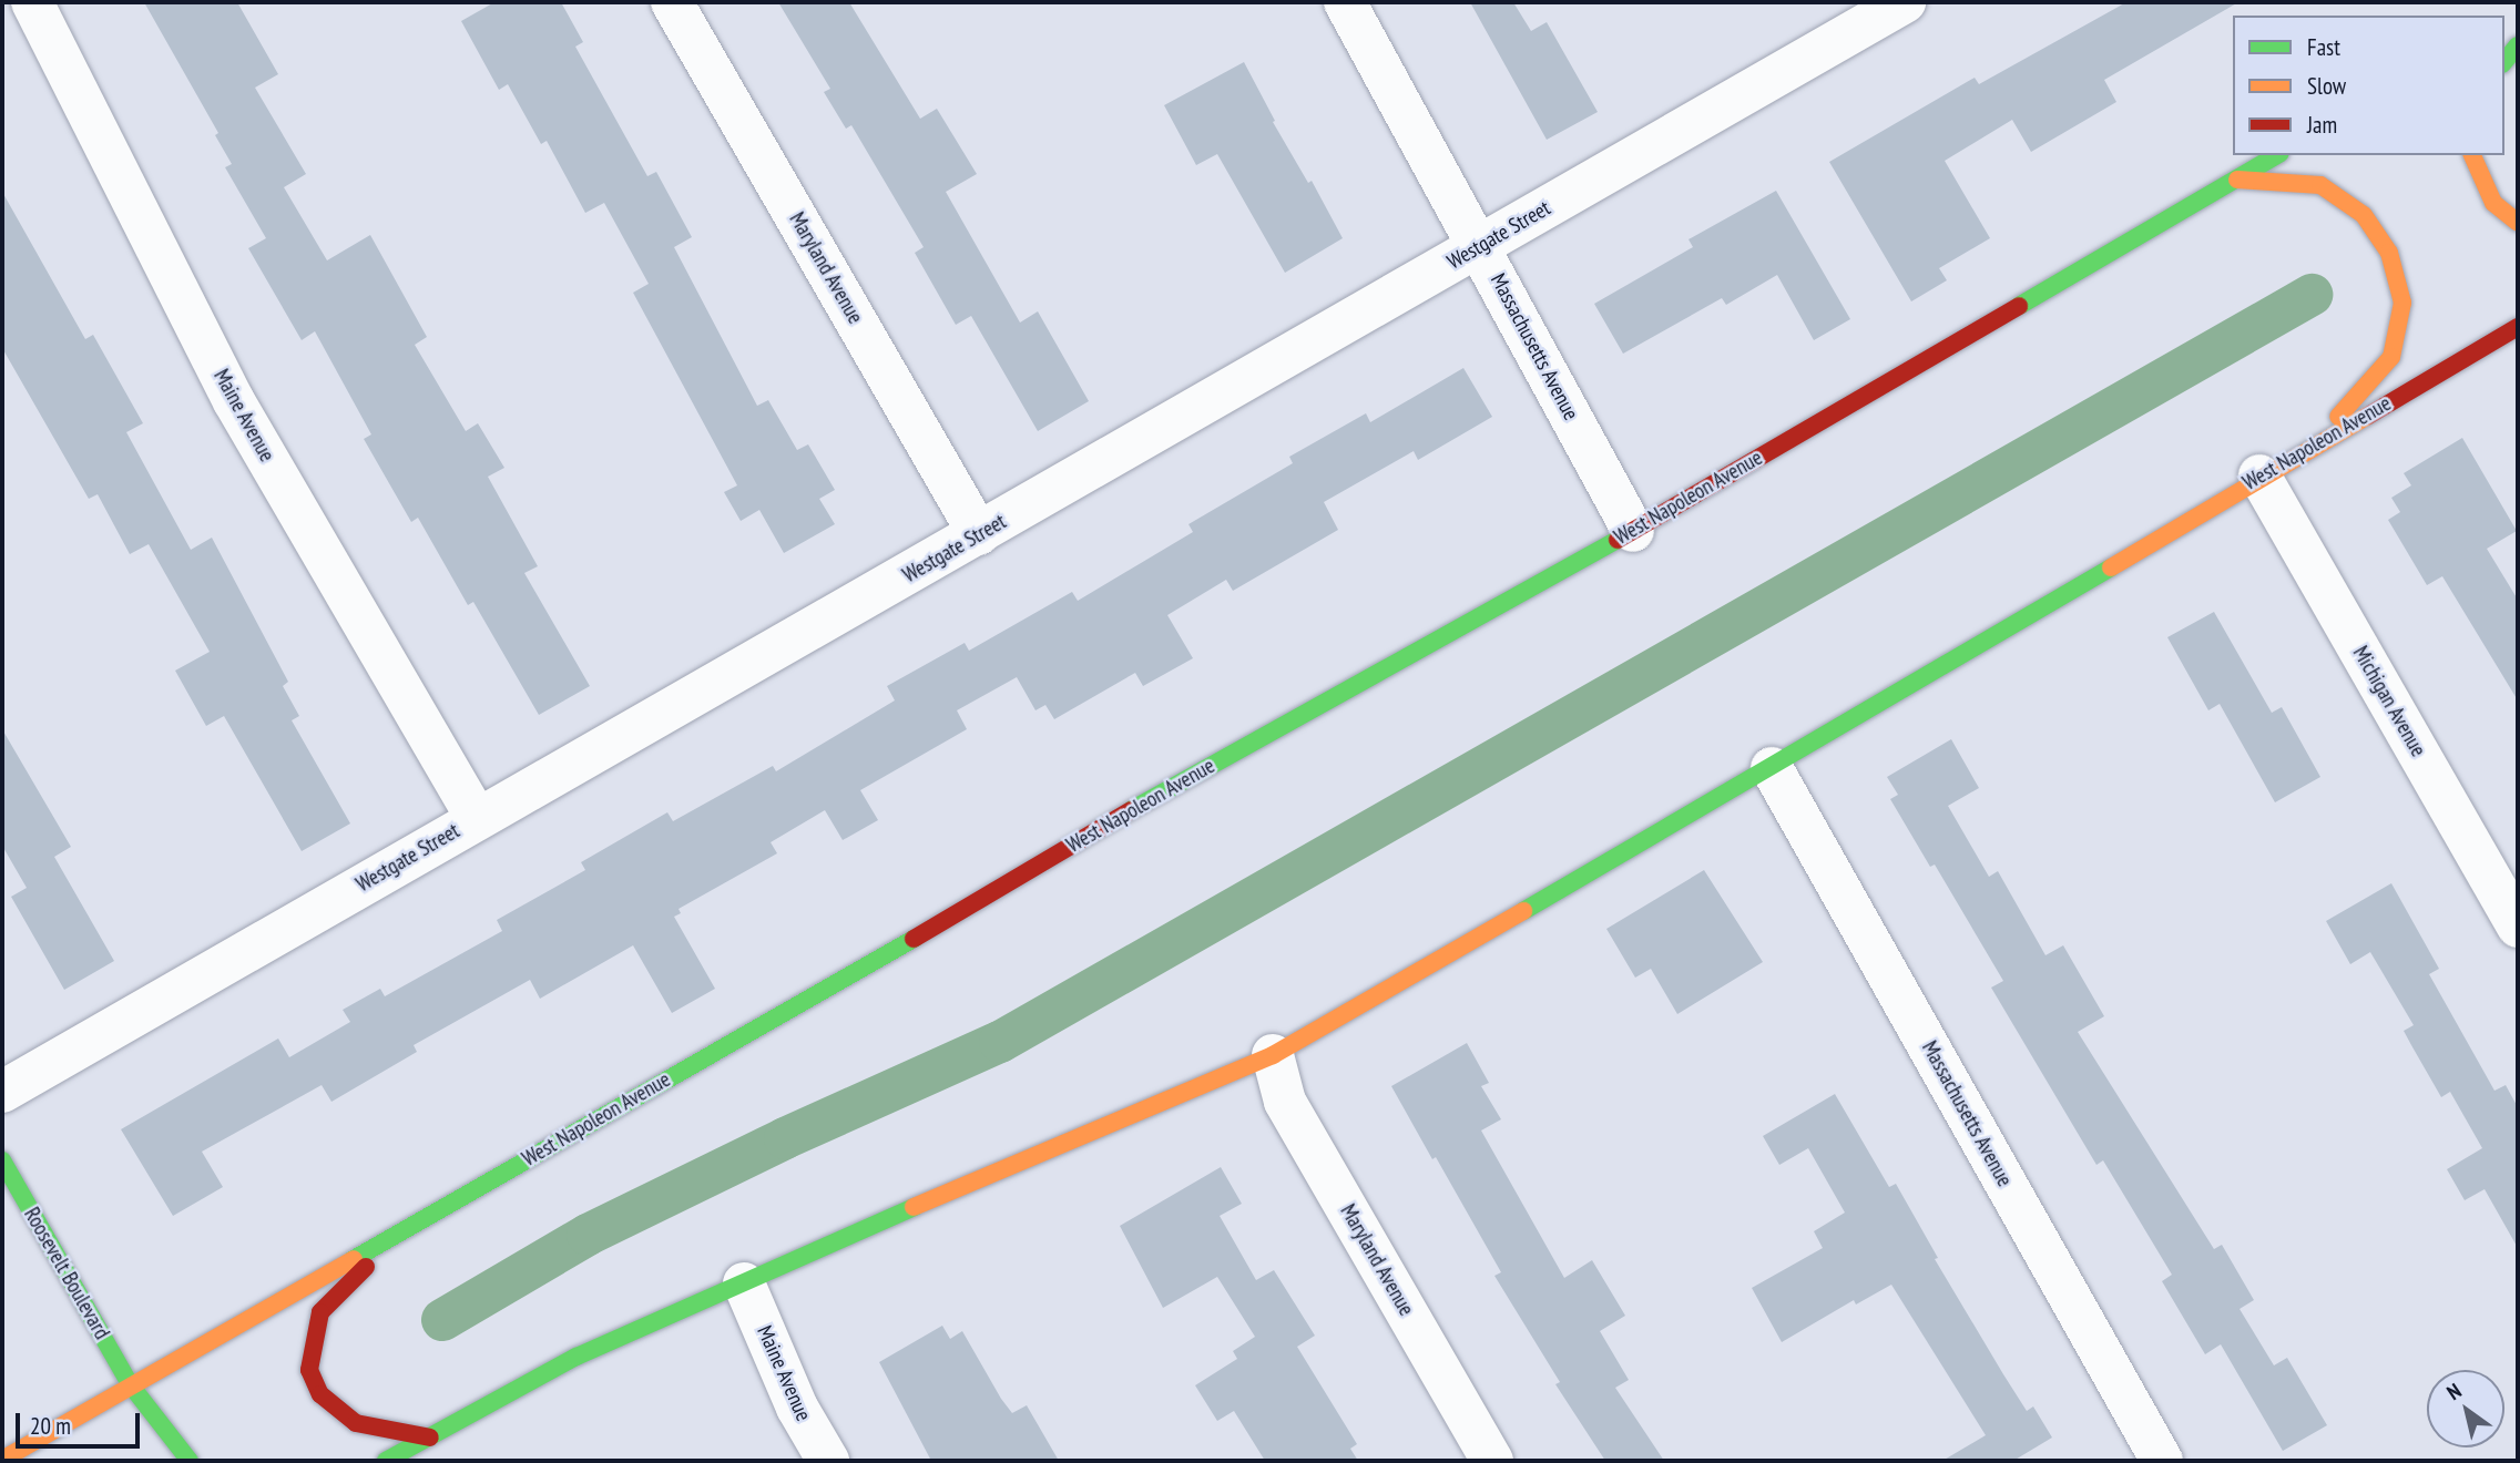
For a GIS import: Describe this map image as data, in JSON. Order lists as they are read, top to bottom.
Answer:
{
  "streets": {
    "main road": ["West Napoleon Avenue", "Roosevelt Boulevard"],
    "street": [
      "Westgate Street",
      "Maryland Avenue",
      "Massachusetts Avenue",
      "Maine Avenue",
      "Michigan Avenue"
    ]
  },
  "crossings": [
    ["Westgate Street", "Maryland Avenue"],
    ["Westgate Street", "Massachusetts Avenue"],
    ["Westgate Street", "Maine Avenue"],
    ["Maryland Avenue", "West Napoleon Avenue"],
    ["Massachusetts Avenue", "West Napoleon Avenue"],
    ["Maine Avenue", "West Napoleon Avenue"],
    ["West Napoleon Avenue", "Michigan Avenue"],
    ["West Napoleon Avenue", "Roosevelt Boulevard"]
  ],
  "legend": ["Fast", "Slow", "Jam"],
  "scale_bar": "20 m",
  "north": "top left"
}
